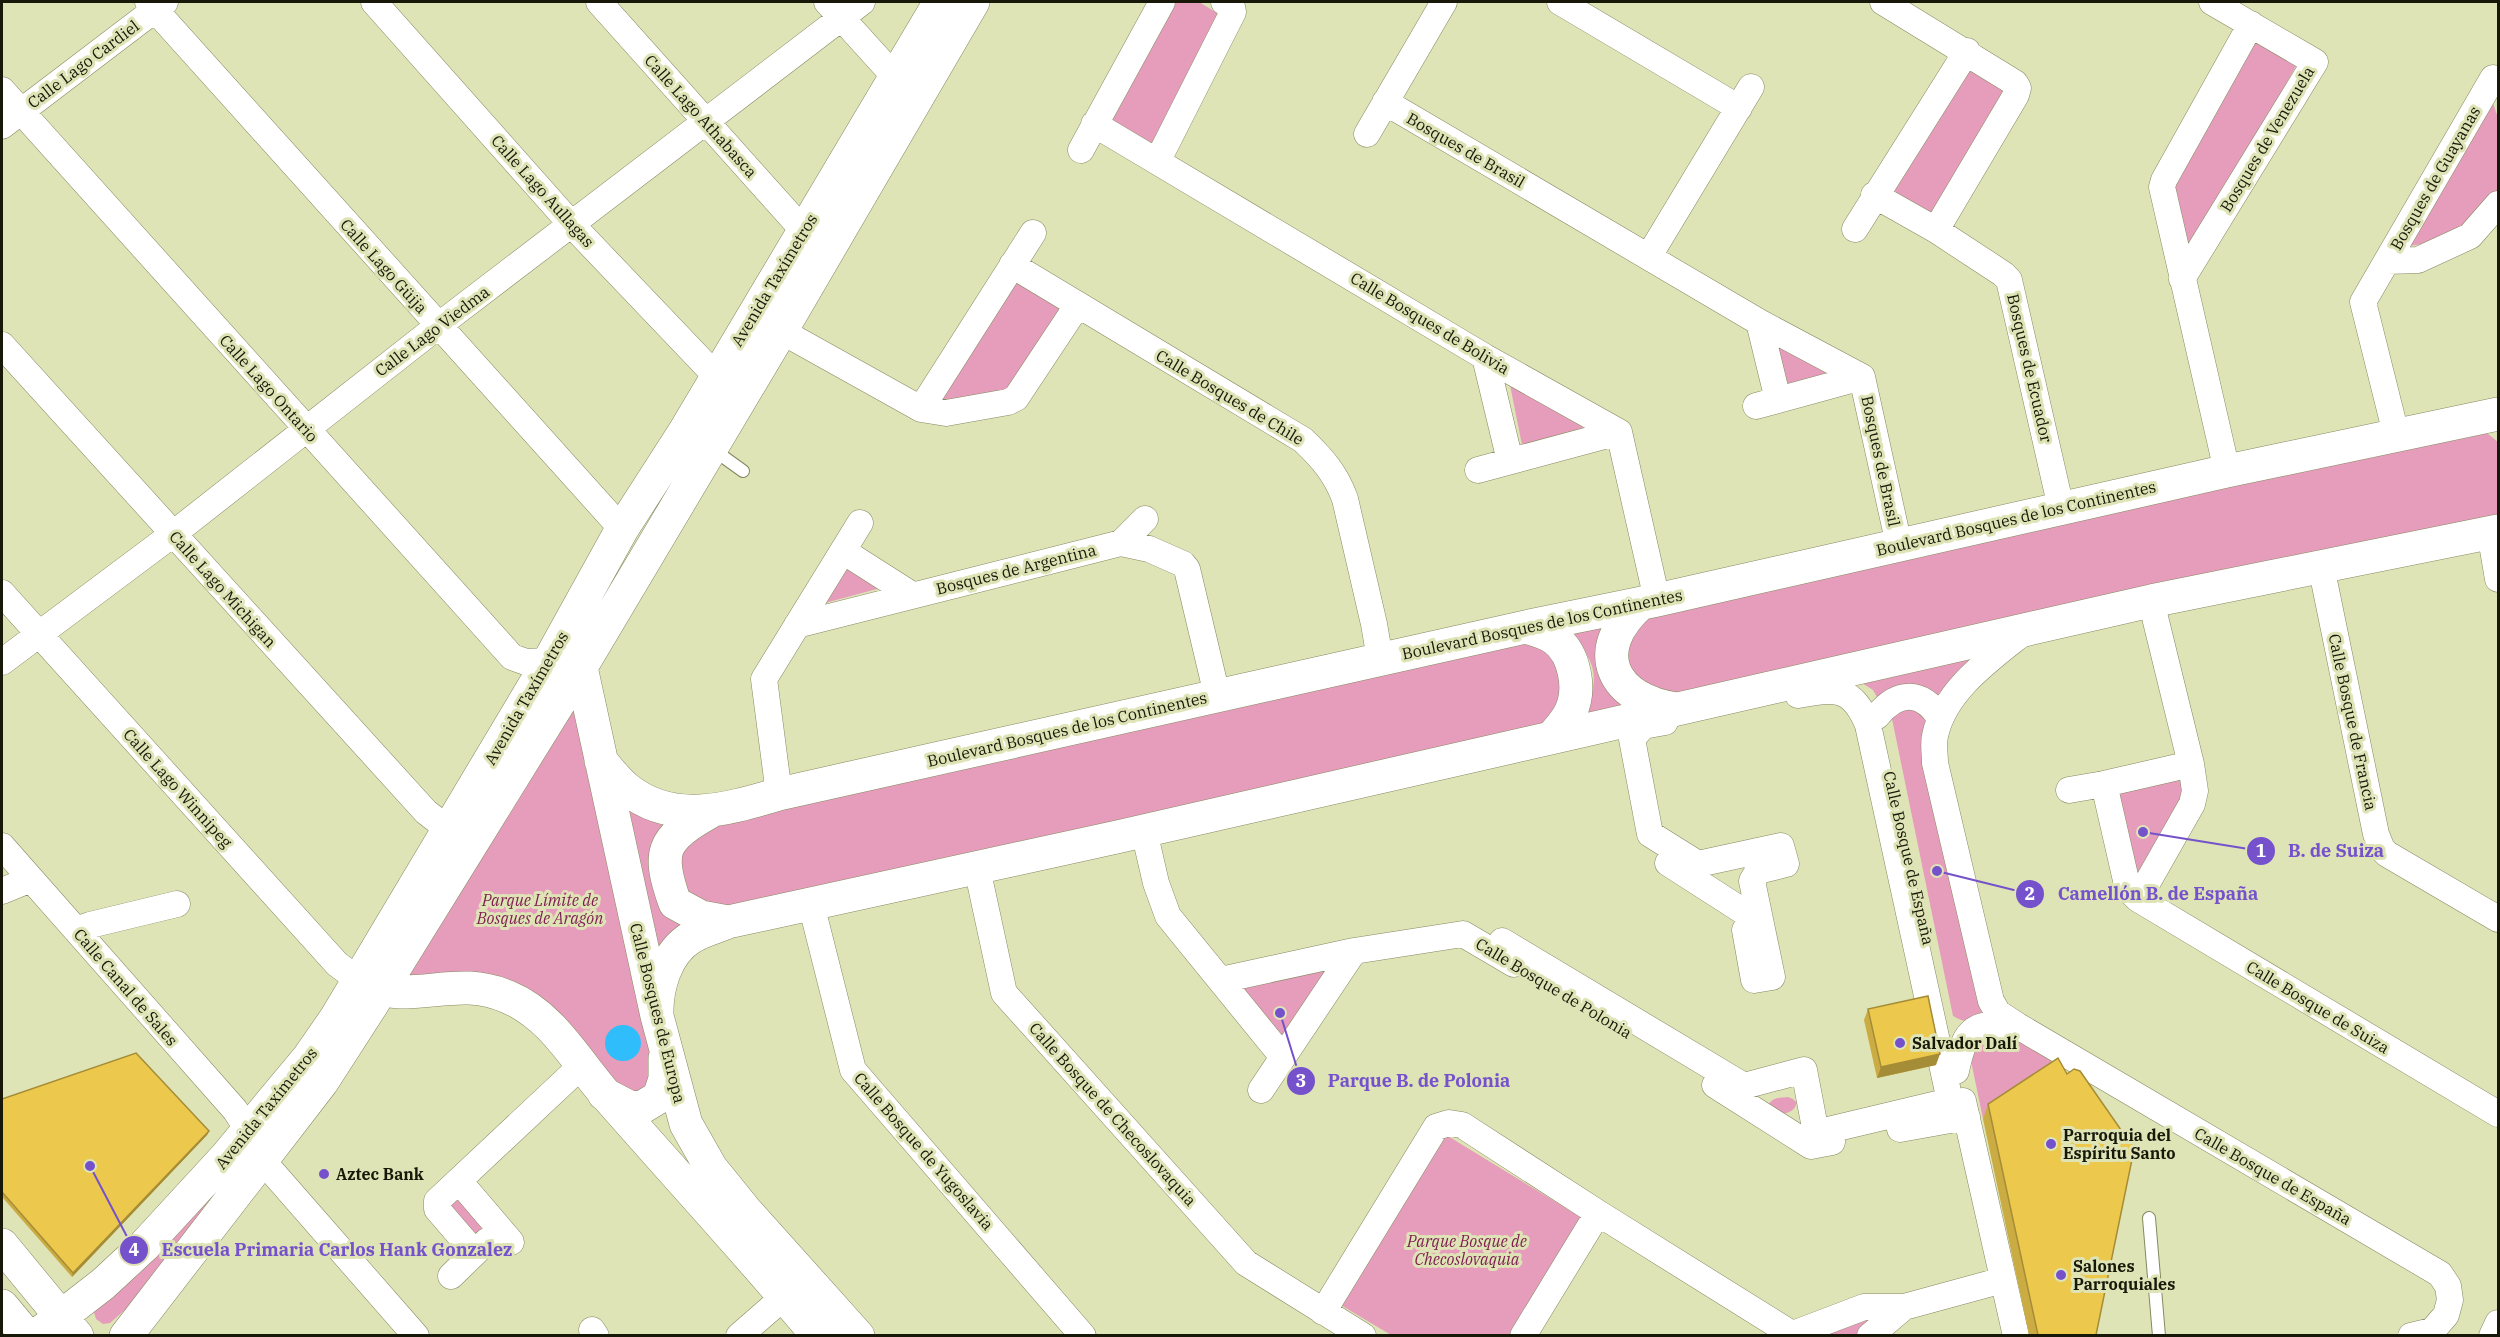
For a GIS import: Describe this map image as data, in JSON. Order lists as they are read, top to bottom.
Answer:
{
  "streets": {
    "street": [
      "Calle Lago Cardiel",
      "Calle Lago Athabasca",
      "Bosques de Venezuela",
      "Bosques de Brasil",
      "Bosques de Guayanas",
      "Calle Lago Aullagas",
      "Calle Lago Güija",
      "Avenida Taxímetros",
      "Calle Bosques de Bolivia",
      "Calle Lago Viedma",
      "Bosques de Ecuador",
      "Calle Lago Ontario",
      "Calle Bosques de Chile",
      "Boulevard Bosques de los Continentes",
      "Bosques de Argentina",
      "Calle Lago Michigan",
      "Calle Bosque de Francia",
      "Calle Lago Winnipeg",
      "Calle Bosque de España",
      "Calle Canal de Sales",
      "Calle Bosque de Polonia",
      "Calle Bosque de Suiza",
      "Calle Bosques de Europa",
      "Calle Bosque de Checoslovaquia",
      "Calle Bosque de Yugoslavia"
    ]
  },
  "crossings": [
    ["Calle Lago Cardiel", "Calle Lago Güija"],
    ["Calle Lago Cardiel", "Calle Lago Ontario"],
    ["Calle Lago Athabasca", "Avenida Taxímetros"],
    ["Calle Lago Athabasca", "Calle Lago Viedma"],
    ["Bosques de Brasil", "Boulevard Bosques de los Continentes"],
    ["Bosques de Guayanas", "Boulevard Bosques de los Continentes"],
    ["Calle Lago Aullagas", "Avenida Taxímetros"],
    ["Calle Lago Aullagas", "Calle Lago Viedma"],
    ["Calle Lago Güija", "Avenida Taxímetros"],
    ["Calle Lago Güija", "Calle Lago Viedma"],
    ["Avenida Taxímetros", "Calle Lago Ontario"],
    ["Avenida Taxímetros", "Calle Lago Michigan"],
    ["Avenida Taxímetros", "Calle Lago Winnipeg"],
    ["Avenida Taxímetros", "Calle Canal de Sales"],
    ["Avenida Taxímetros", "Calle Bosques de Europa"],
    ["Calle Lago Viedma", "Calle Lago Ontario"],
    ["Calle Lago Viedma", "Calle Lago Michigan"],
    ["Calle Lago Viedma", "Calle Lago Winnipeg"],
    ["Bosques de Ecuador", "Boulevard Bosques de los Continentes"],
    ["Calle Bosques de Chile", "Boulevard Bosques de los Continentes"],
    ["Boulevard Bosques de los Continentes", "Bosques de Argentina"],
    ["Boulevard Bosques de los Continentes", "Calle Bosques de Europa"]
  ],
  "parks": ["Parque Límite de Bosques de Aragón", "Parque Bosque de Checoslovaquia"],
  "places": [
    "B. de Suiza",
    "Camellón B. de España",
    "Parque B. de Polonia",
    "Salvador Dalí",
    "Parroquia del Espíritu Santo",
    "Escuela Primaria Carlos Hank Gonzalez",
    "Aztec Bank",
    "Salones Parroquiales"
  ]
}
